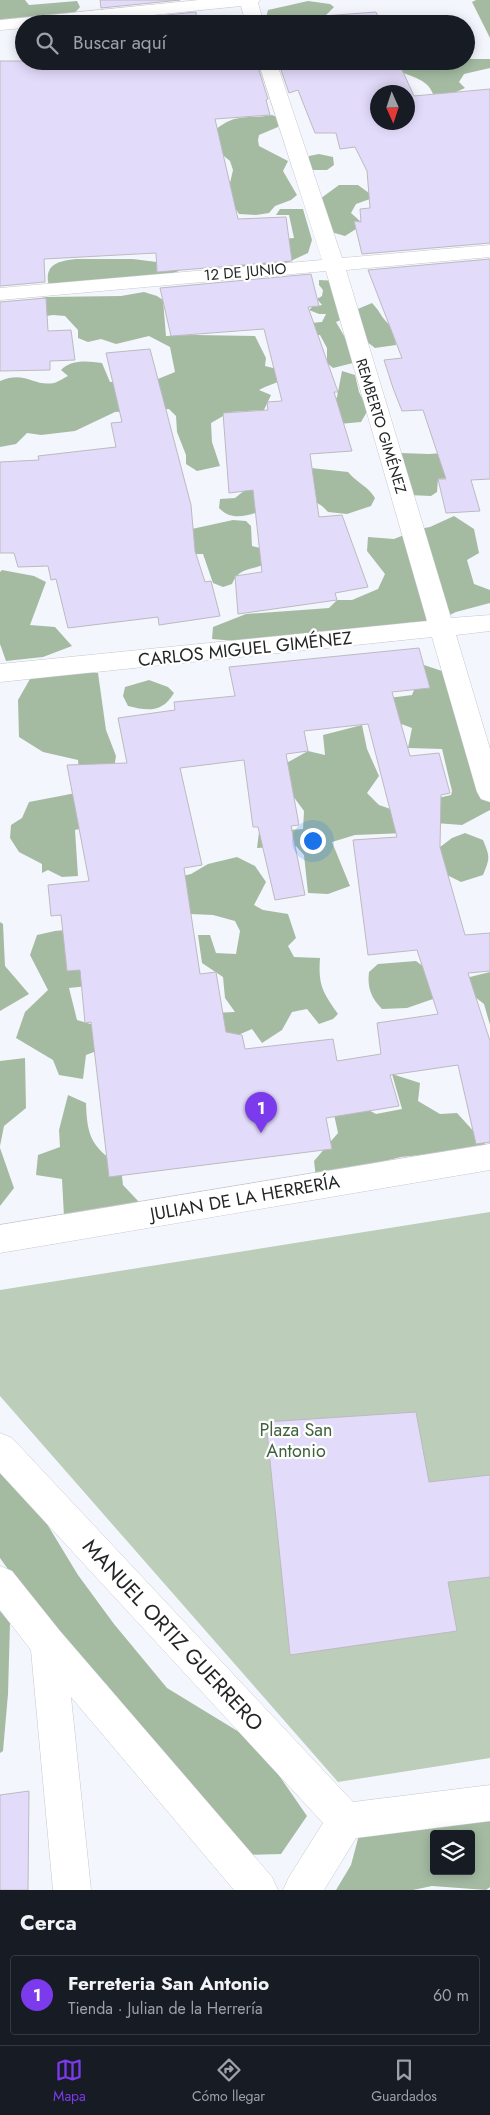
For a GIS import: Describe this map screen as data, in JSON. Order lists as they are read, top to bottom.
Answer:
{
  "streets": {
    "street": [
      "12 DE JUNIO",
      "REMBERTO GIMÉNEZ",
      "CARLOS MIGUEL GIMÉNEZ",
      "JULIAN DE LA HERRERÍA",
      "MANUEL ORTIZ GUERRERO"
    ]
  },
  "crossings": [
    ["12 DE JUNIO", "REMBERTO GIMÉNEZ"],
    ["REMBERTO GIMÉNEZ", "CARLOS MIGUEL GIMÉNEZ"]
  ],
  "parks": ["Plaza San Antonio"],
  "north": "bottom",
  "page": {
    "search": "Buscar aquí",
    "pins": "1",
    "heading": "Cerca",
    "list": [
      {
        "mark": "1",
        "name": "Ferreteria San Antonio",
        "note": "Tienda · Julian de la Herrería",
        "value": "60 m"
      }
    ],
    "nav": ["Mapa", "Cómo llegar", "Guardados"]
  }
}
